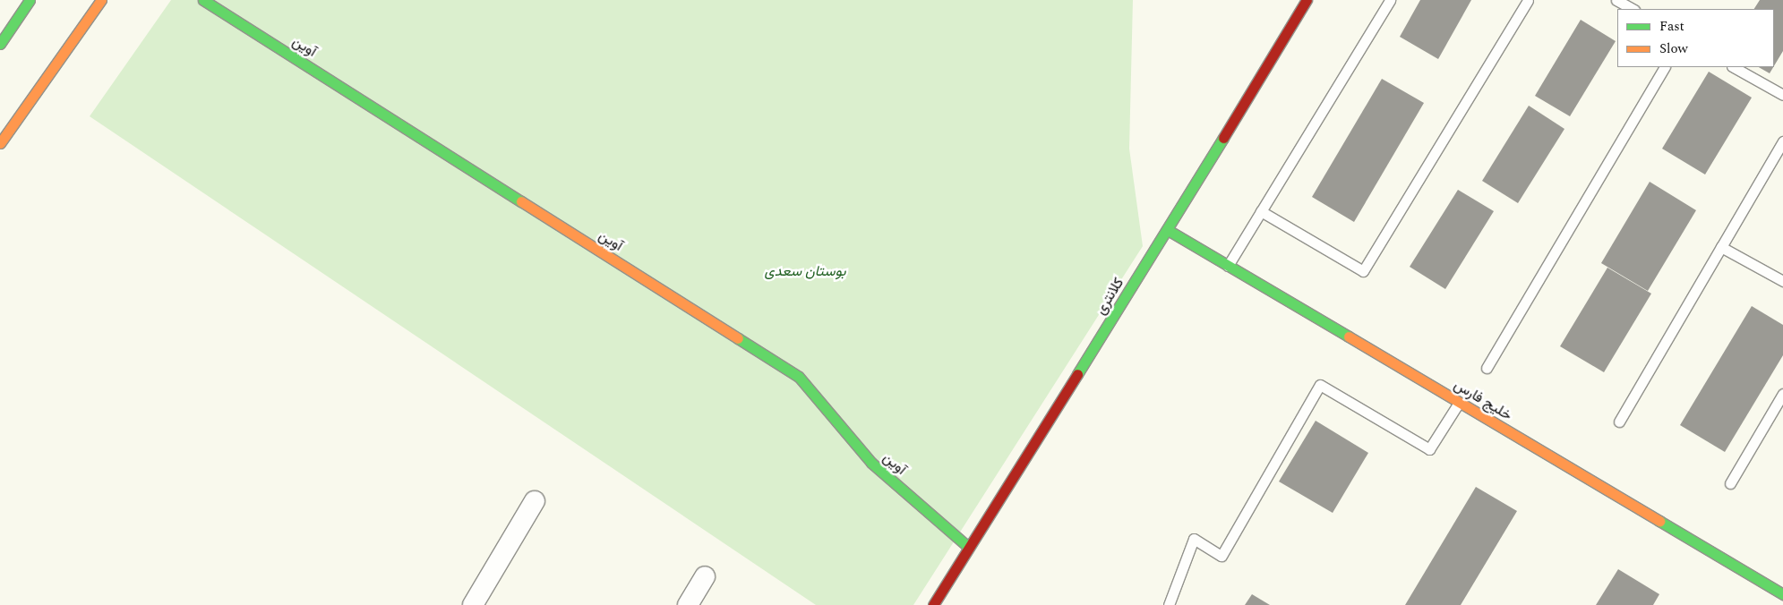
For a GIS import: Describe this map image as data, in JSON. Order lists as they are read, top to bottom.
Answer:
{
  "streets": {
    "street": ["آوین", "کلانتری", "خلیج فارس"]
  },
  "crossings": [
    ["آوین", "کلانتری"],
    ["کلانتری", "خلیج فارس"]
  ],
  "parks": ["بوستان سعدی"],
  "legend": ["Fast", "Slow"]
}
